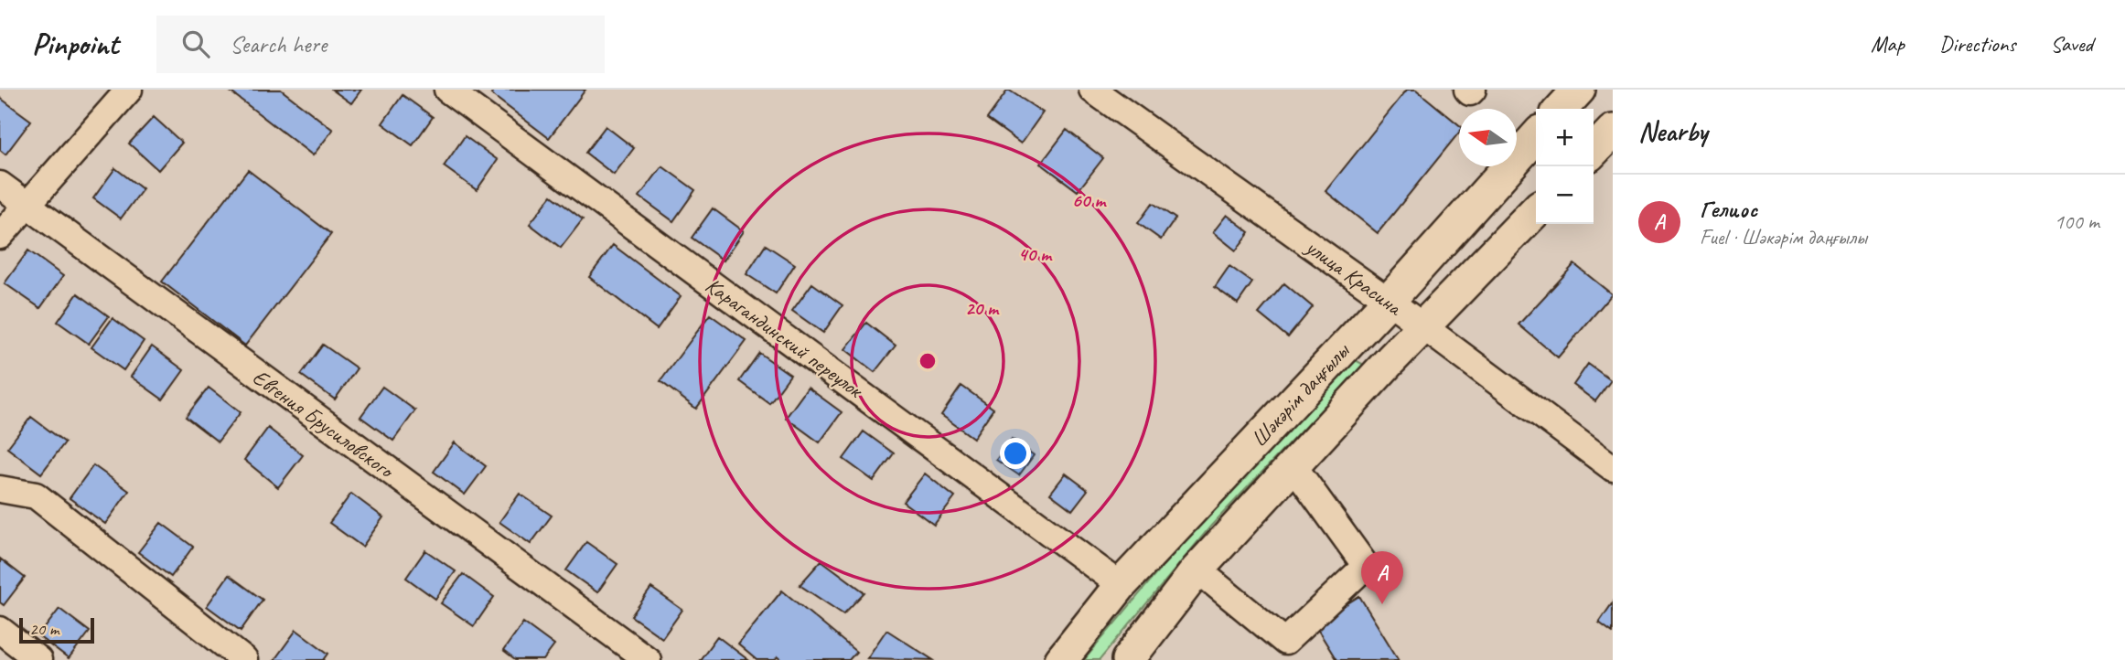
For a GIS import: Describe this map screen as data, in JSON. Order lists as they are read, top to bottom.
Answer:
{
  "streets": {
    "main road": ["Шәкәрім даңғылы"],
    "street": ["улица Красина", "Карагандинский переулок", "Евгения Брусиловского"]
  },
  "crossings": [
    ["улица Красина", "Шәкәрім даңғылы"],
    ["Карагандинский переулок", "Шәкәрім даңғылы"]
  ],
  "scale_bar": "20 m",
  "north": "left",
  "page": {
    "header": "Pinpoint",
    "search": "Search here",
    "nav": ["Map", "Directions", "Saved"],
    "heading": "Nearby",
    "map_buttons": ["+", "−"],
    "list": [
      {
        "mark": "A",
        "name": "Гелиос",
        "note": "Fuel · Шәкәрім даңғылы",
        "value": "100 m"
      }
    ],
    "pins": "A",
    "scale": "20 m"
  },
  "rings": ["60 m", "40 m", "20 m"]
}
